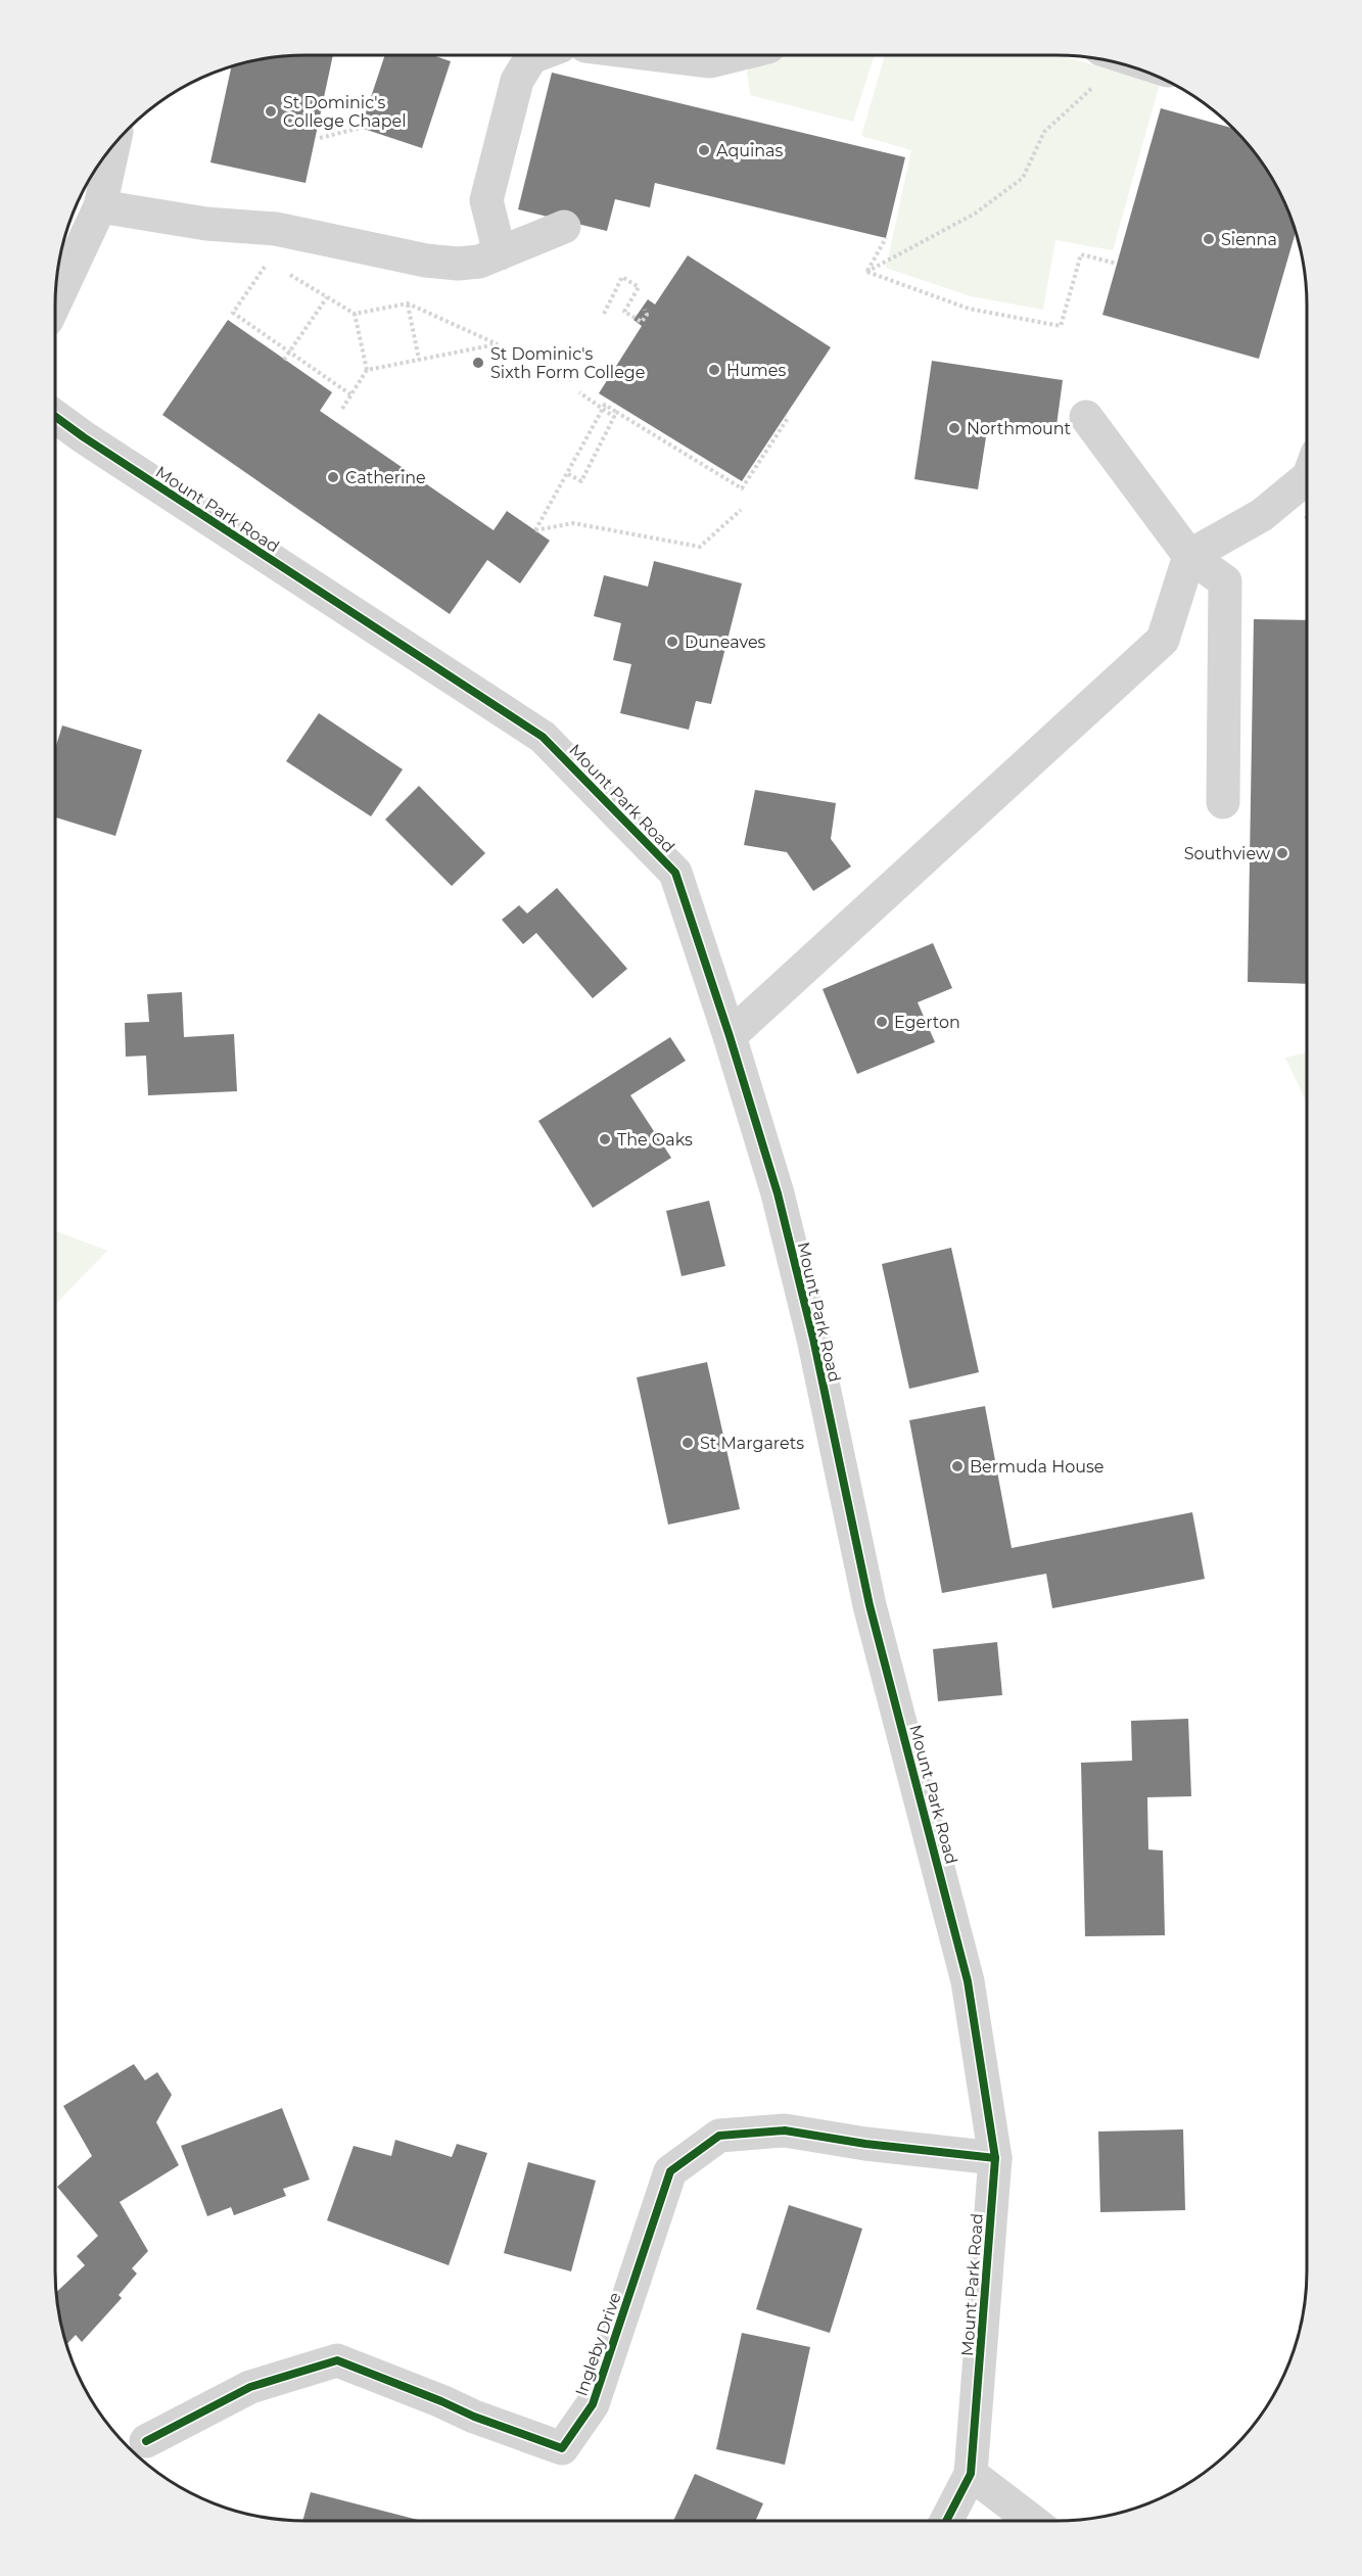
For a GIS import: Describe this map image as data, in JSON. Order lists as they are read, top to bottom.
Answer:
{
  "streets": {
    "street": ["Mount Park Road", "Ingleby Drive"]
  },
  "crossings": [
    ["Mount Park Road", "Ingleby Drive"]
  ],
  "places": [
    "St Dominic's College Chapel",
    "Aquinas",
    "Sienna",
    "St Dominic's Sixth Form College",
    "Humes",
    "Northmount",
    "Catherine",
    "Duneaves",
    "Southview",
    "Egerton",
    "The Oaks",
    "St Margarets",
    "Bermuda House"
  ]
}
